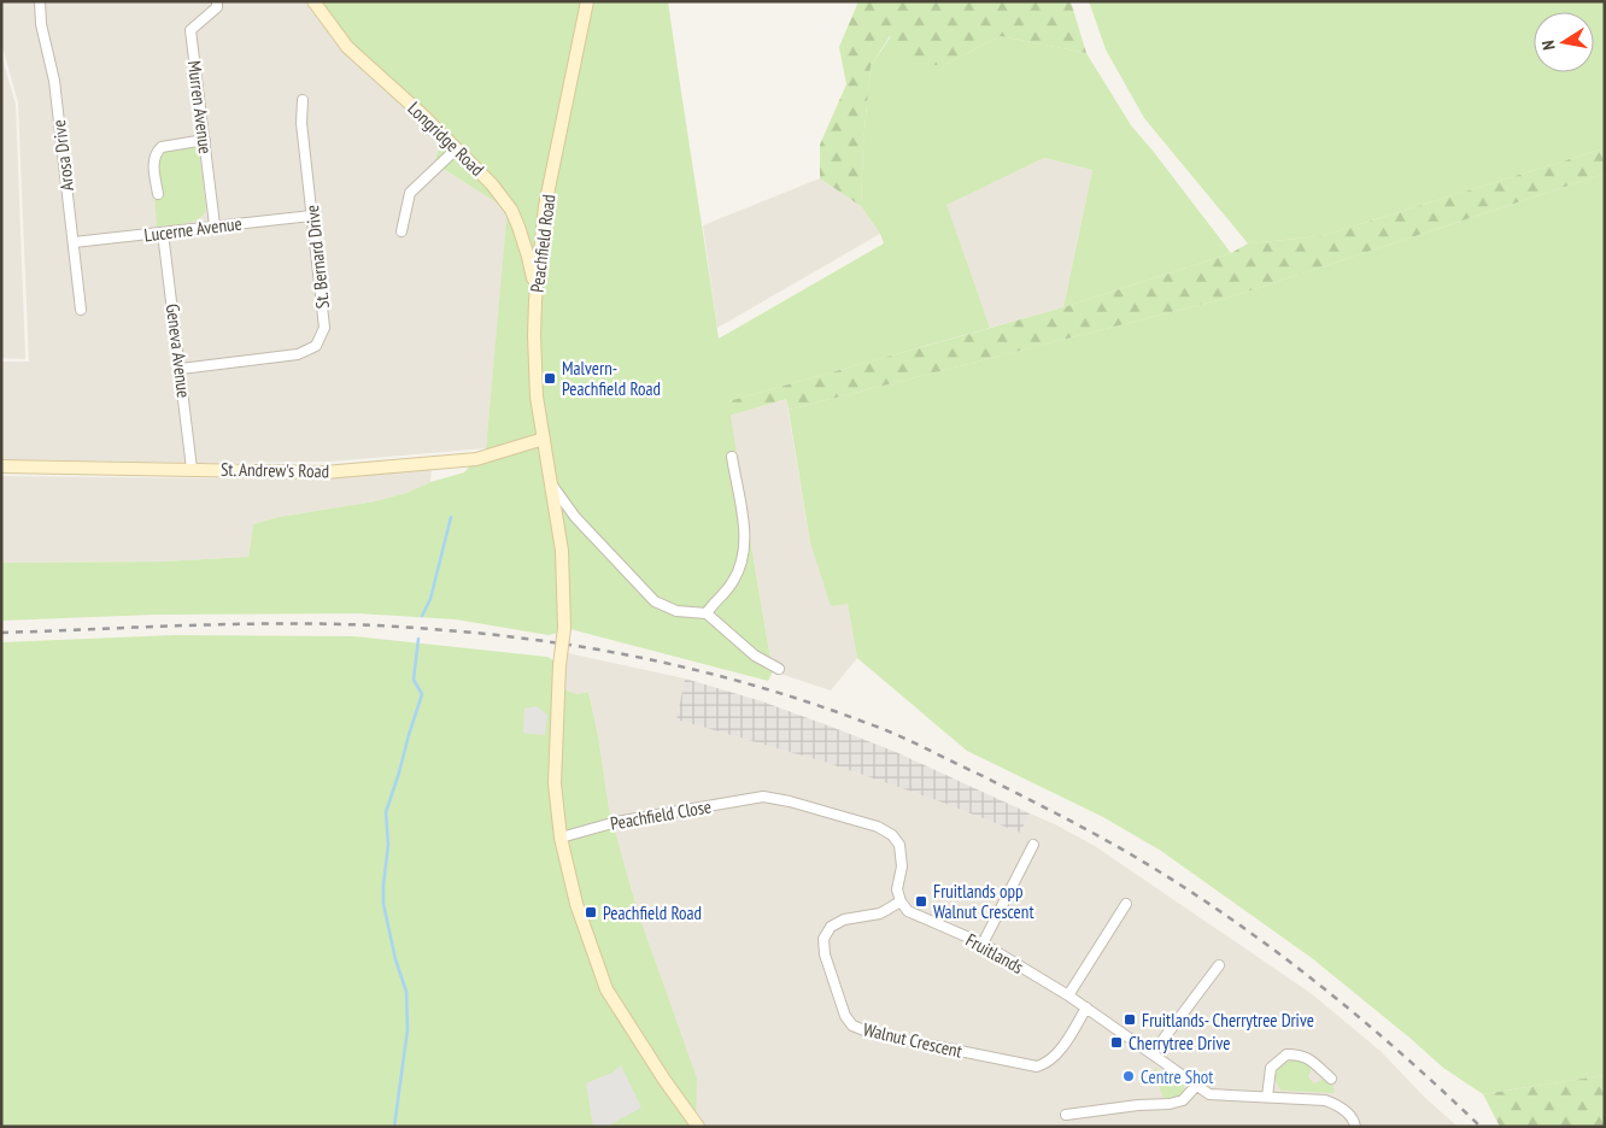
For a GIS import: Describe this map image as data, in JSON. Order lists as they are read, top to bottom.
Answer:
{
  "streets": {
    "street": [
      "Murren Avenue",
      "Longridge Road",
      "Arosa Drive",
      "Lucerne Avenue",
      "Peachfield Road",
      "St. Bernard Drive",
      "Geneva Avenue",
      "St. Andrew's Road",
      "Peachfield Close",
      "Fruitlands",
      "Walnut Crescent"
    ]
  },
  "crossings": [
    ["Murren Avenue", "Lucerne Avenue"],
    ["Longridge Road", "Peachfield Road"],
    ["Arosa Drive", "Lucerne Avenue"],
    ["Lucerne Avenue", "St. Bernard Drive"],
    ["Lucerne Avenue", "Geneva Avenue"],
    ["Peachfield Road", "St. Andrew's Road"],
    ["Peachfield Road", "Peachfield Close"],
    ["St. Bernard Drive", "Geneva Avenue"],
    ["Geneva Avenue", "St. Andrew's Road"],
    ["Peachfield Close", "Fruitlands"],
    ["Peachfield Close", "Walnut Crescent"],
    ["Fruitlands", "Walnut Crescent"]
  ],
  "places": {
    "transit": [
      "Malvern- Peachfield Road",
      "Fruitlands opp Walnut Crescent",
      "Peachfield Road",
      "Fruitlands- Cherrytree Drive",
      "Cherrytree Drive"
    ],
    "other": ["Centre Shot"]
  },
  "north": "left"
}
